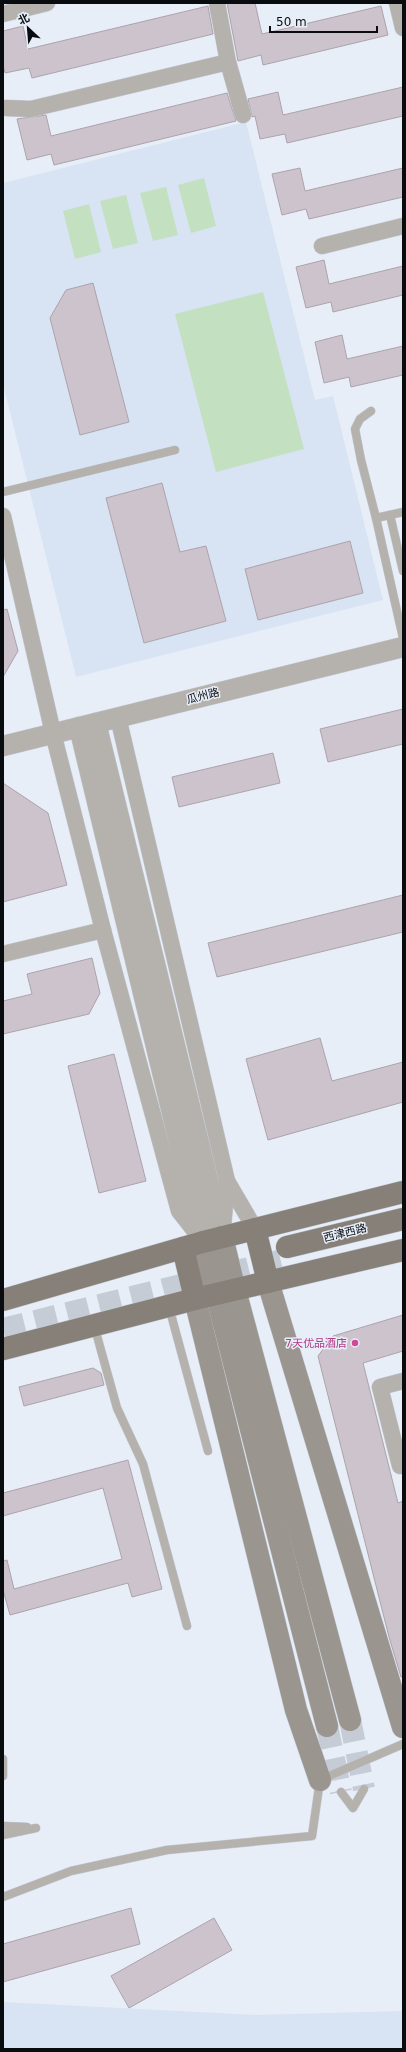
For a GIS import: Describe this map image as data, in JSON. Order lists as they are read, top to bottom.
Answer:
{
  "streets": {
    "main road": ["西津西路"],
    "street": ["瓜州路"]
  },
  "places": ["7天优品酒店"],
  "scale_bar": "50 m",
  "north": "top left"
}
